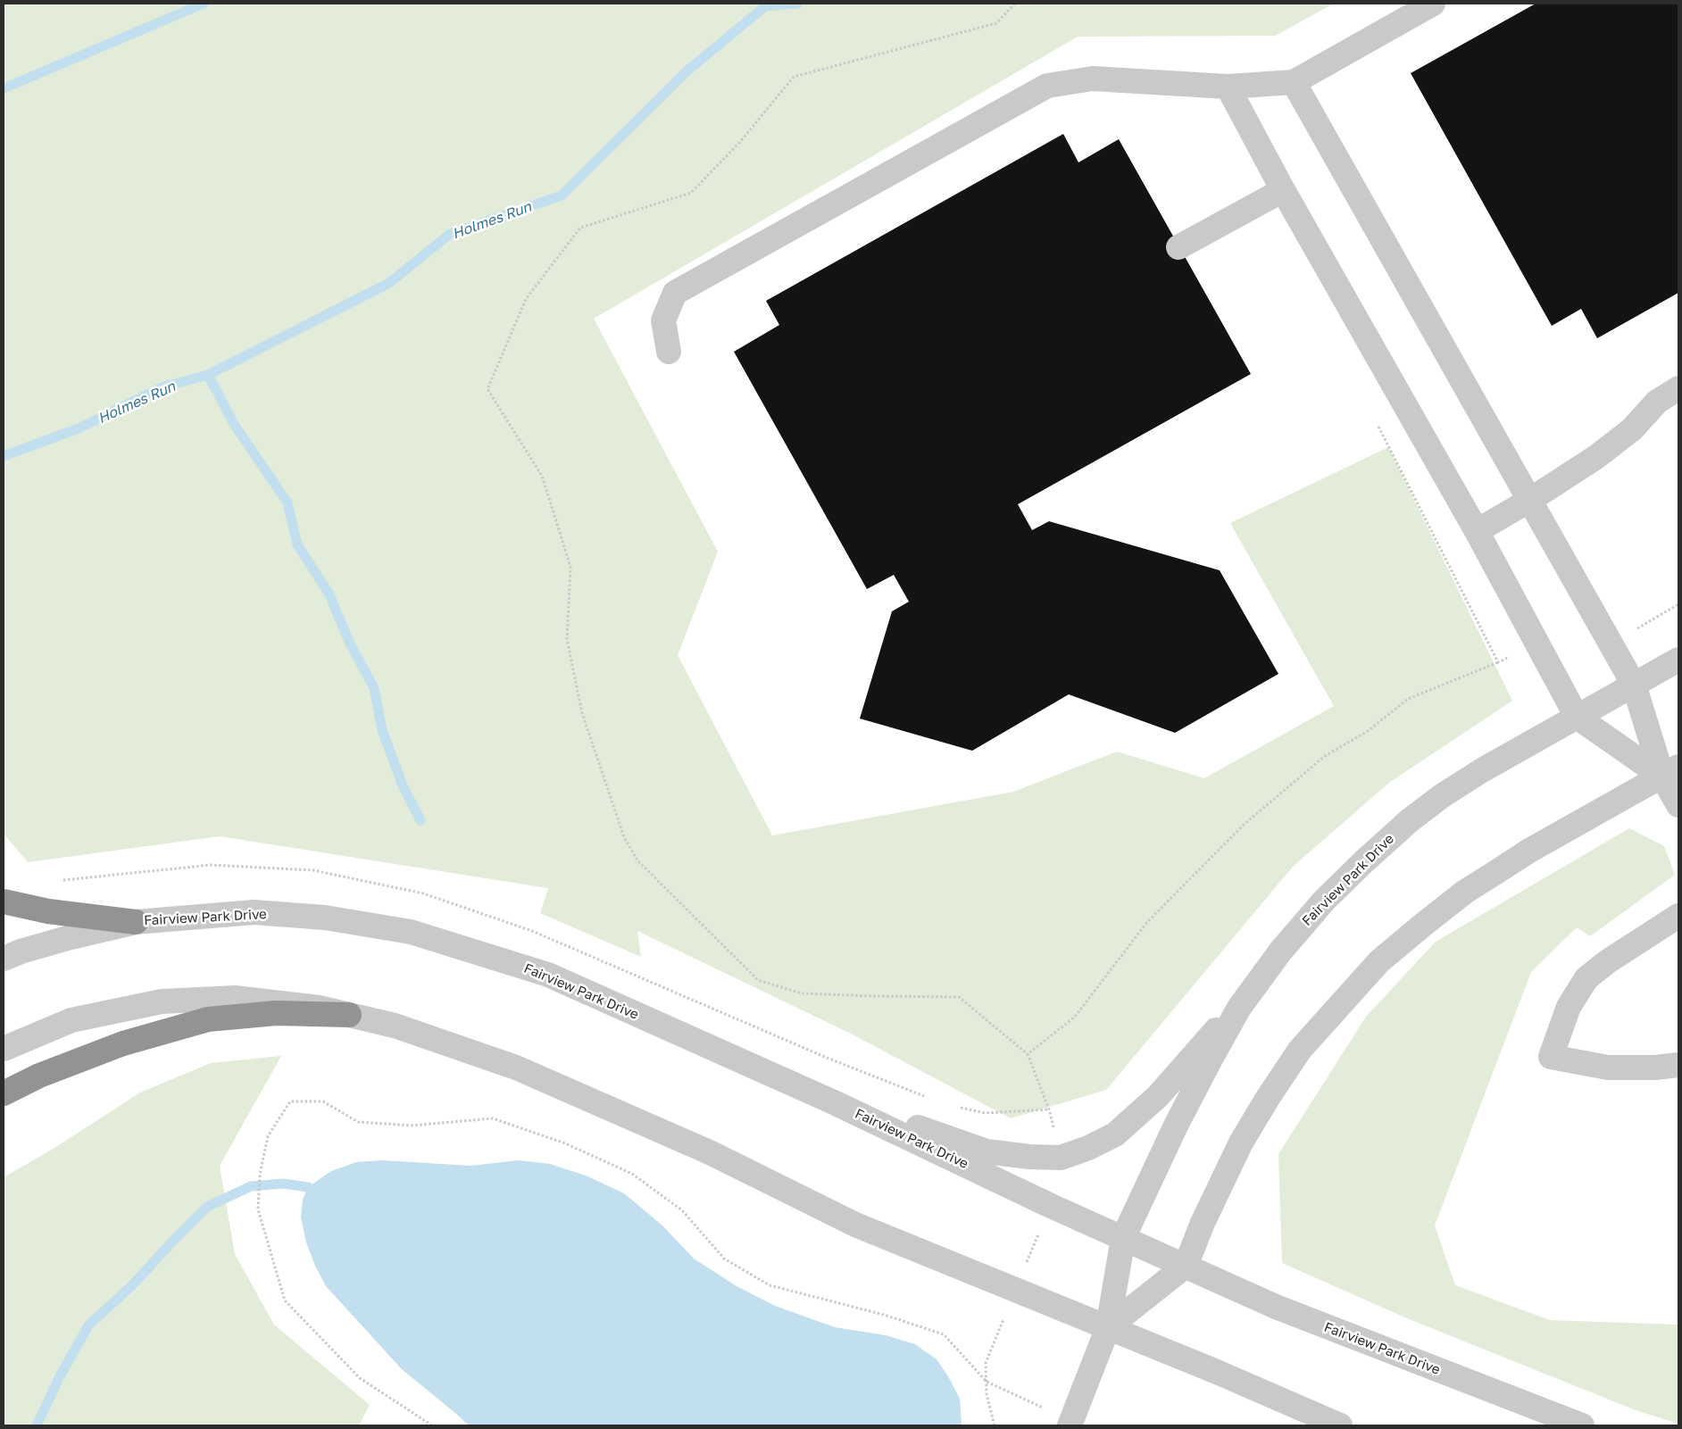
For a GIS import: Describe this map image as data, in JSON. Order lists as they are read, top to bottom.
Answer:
{
  "streets": {
    "street": ["Fairview Park Drive"]
  },
  "water": ["Holmes Run"]
}
